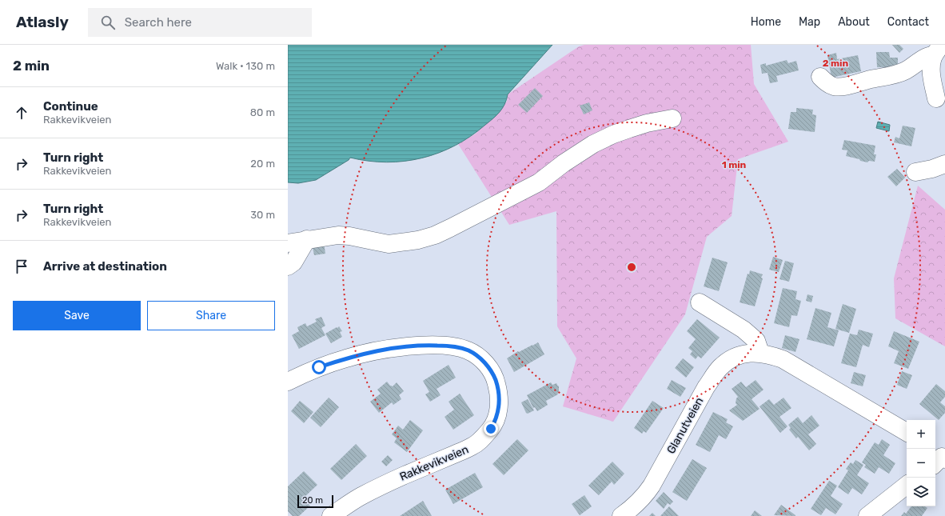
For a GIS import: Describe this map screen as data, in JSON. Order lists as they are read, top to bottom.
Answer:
{
  "streets": {
    "street": ["Glanutveien", "Rakkevikveien"]
  },
  "scale_bar": "20 m",
  "page": {
    "header": "Atlasly",
    "search": "Search here",
    "nav": [
      "Home",
      "Map",
      "About",
      "Contact"
    ],
    "heading": ["2 min", "Walk · 130 m"],
    "list": [
      ["Continue", "Rakkevikveien", "80 m"],
      ["Turn right", "Rakkevikveien", "20 m"],
      ["Turn right", "Rakkevikveien", "30 m"],
      "Arrive at destination"
    ],
    "buttons": ["Save", "Share"],
    "map_buttons": ["+", "−"],
    "scale": "20 m"
  },
  "rings": ["2 min", "1 min"]
}
